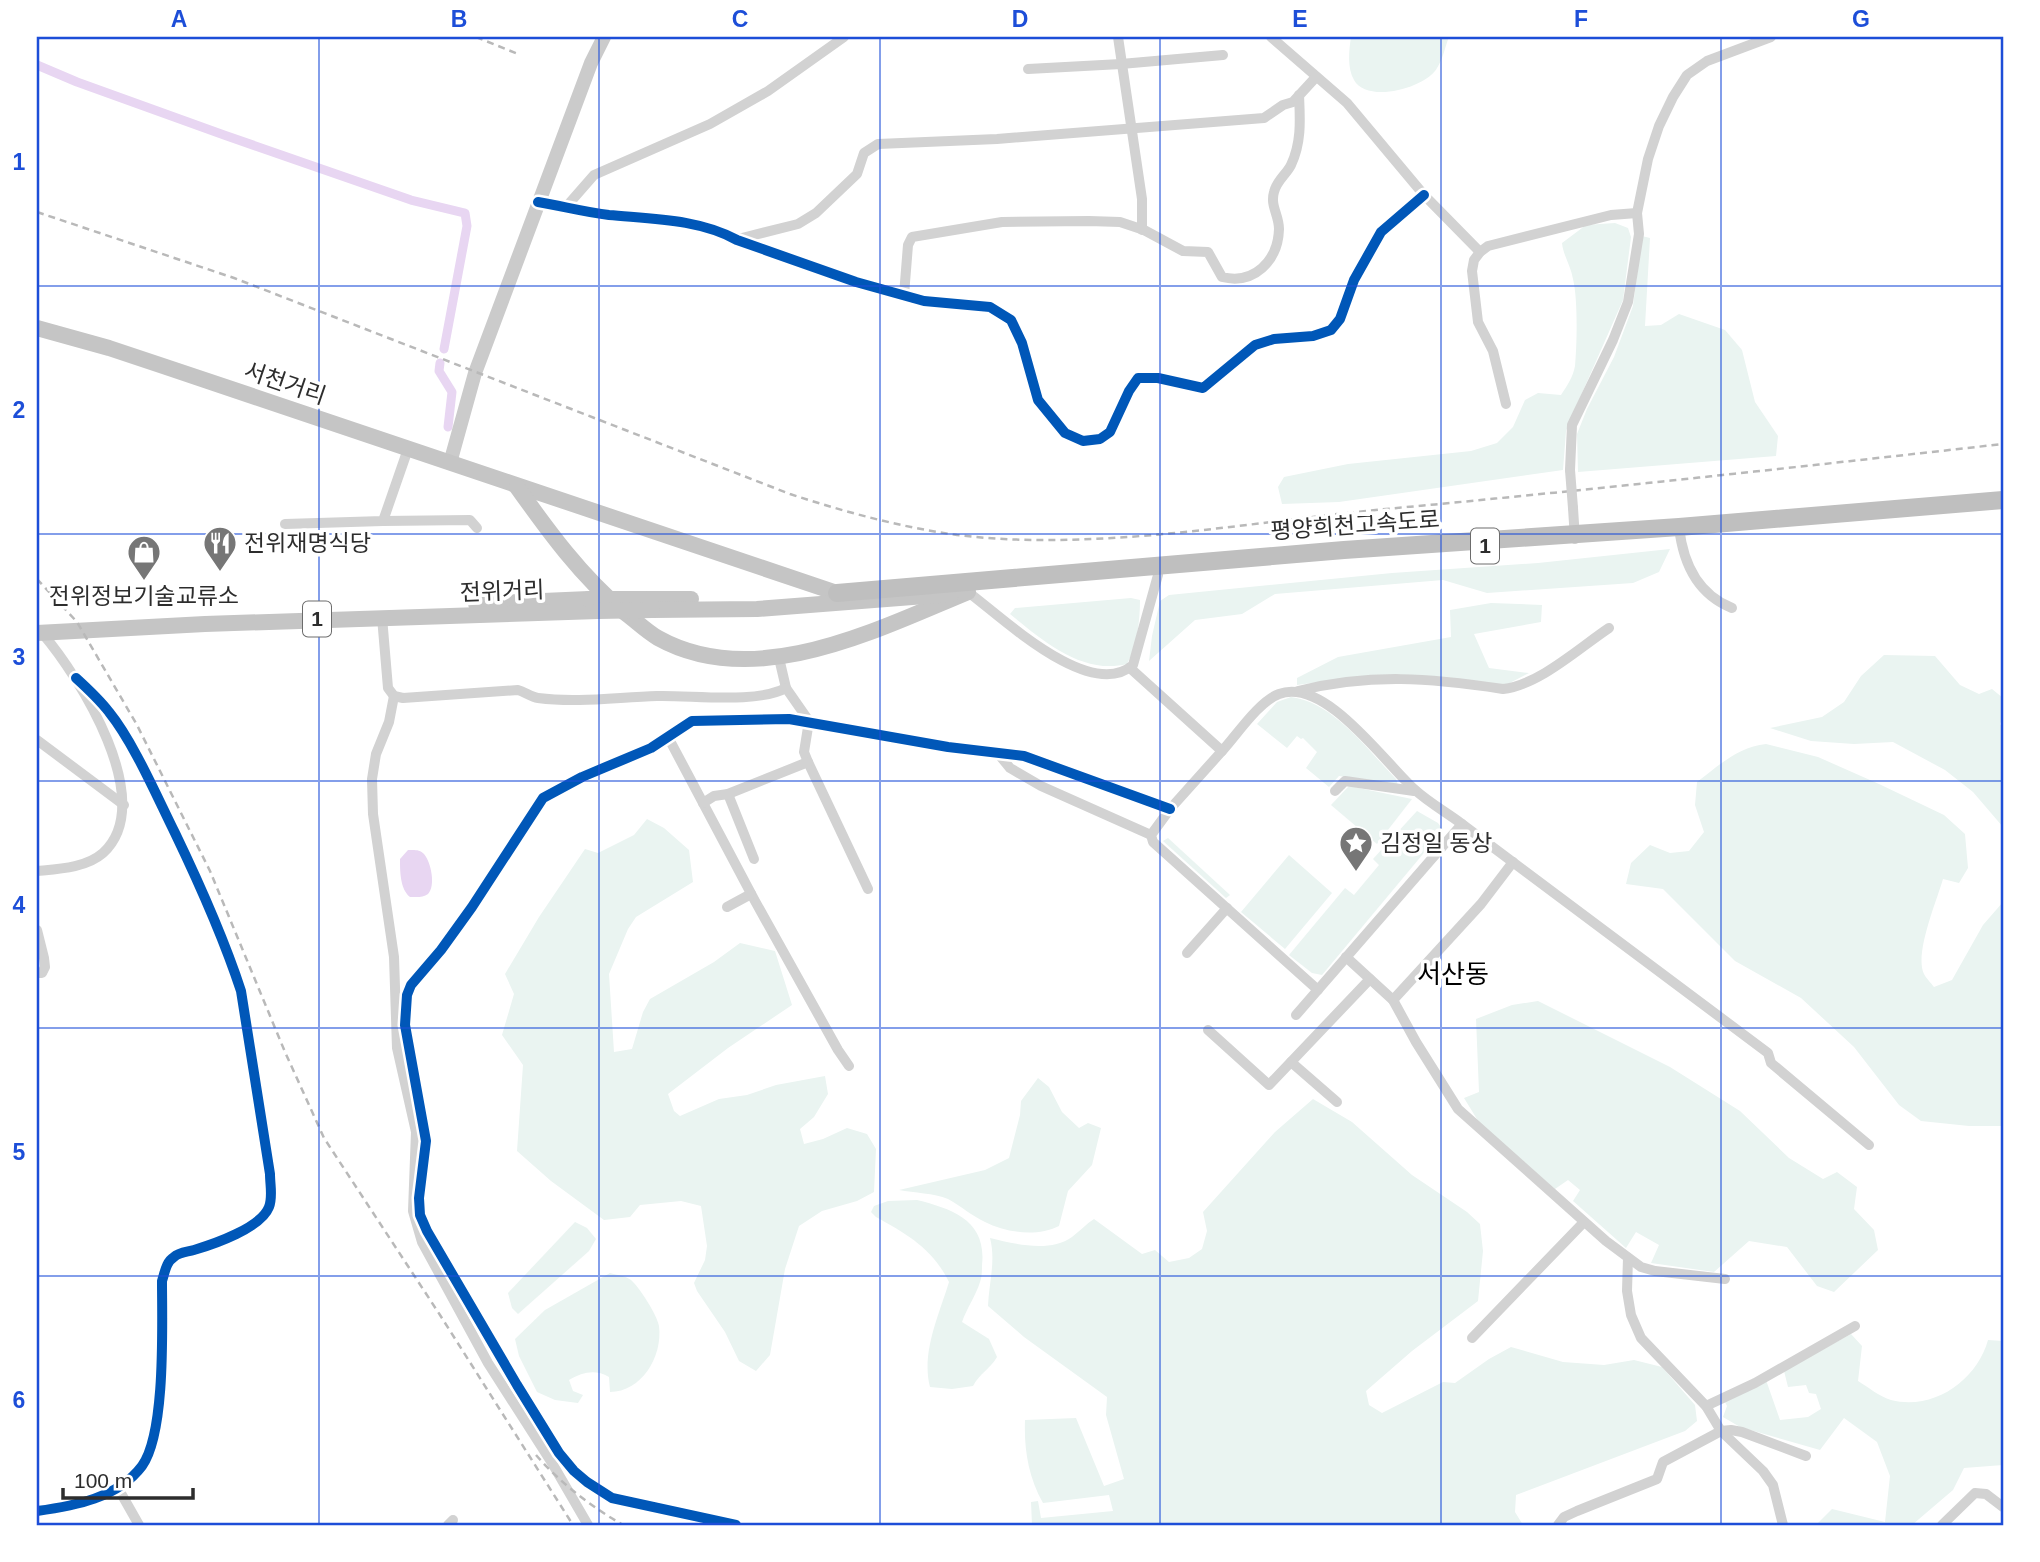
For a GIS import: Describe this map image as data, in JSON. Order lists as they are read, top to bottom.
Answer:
{
  "streets": {
    "highway": ["평양희천고속도로", "1"],
    "main road": ["서천거리", "전위거리"]
  },
  "crossings": [
    ["서천거리", "평양희천고속도로"],
    ["서천거리", "전위거리"],
    ["평양희천고속도로", "전위거리"]
  ],
  "districts": ["서산동"],
  "places": {
    "restaurant": ["전위재명식당"],
    "shop": ["전위정보기술교류소"],
    "place": ["김정일 동상"]
  },
  "scale_bar": "100 m",
  "grid": {
    "columns": [
      "A",
      "B",
      "C",
      "D",
      "E",
      "F",
      "G"
    ],
    "rows": [
      "1",
      "2",
      "3",
      "4",
      "5",
      "6"
    ]
  }
}
